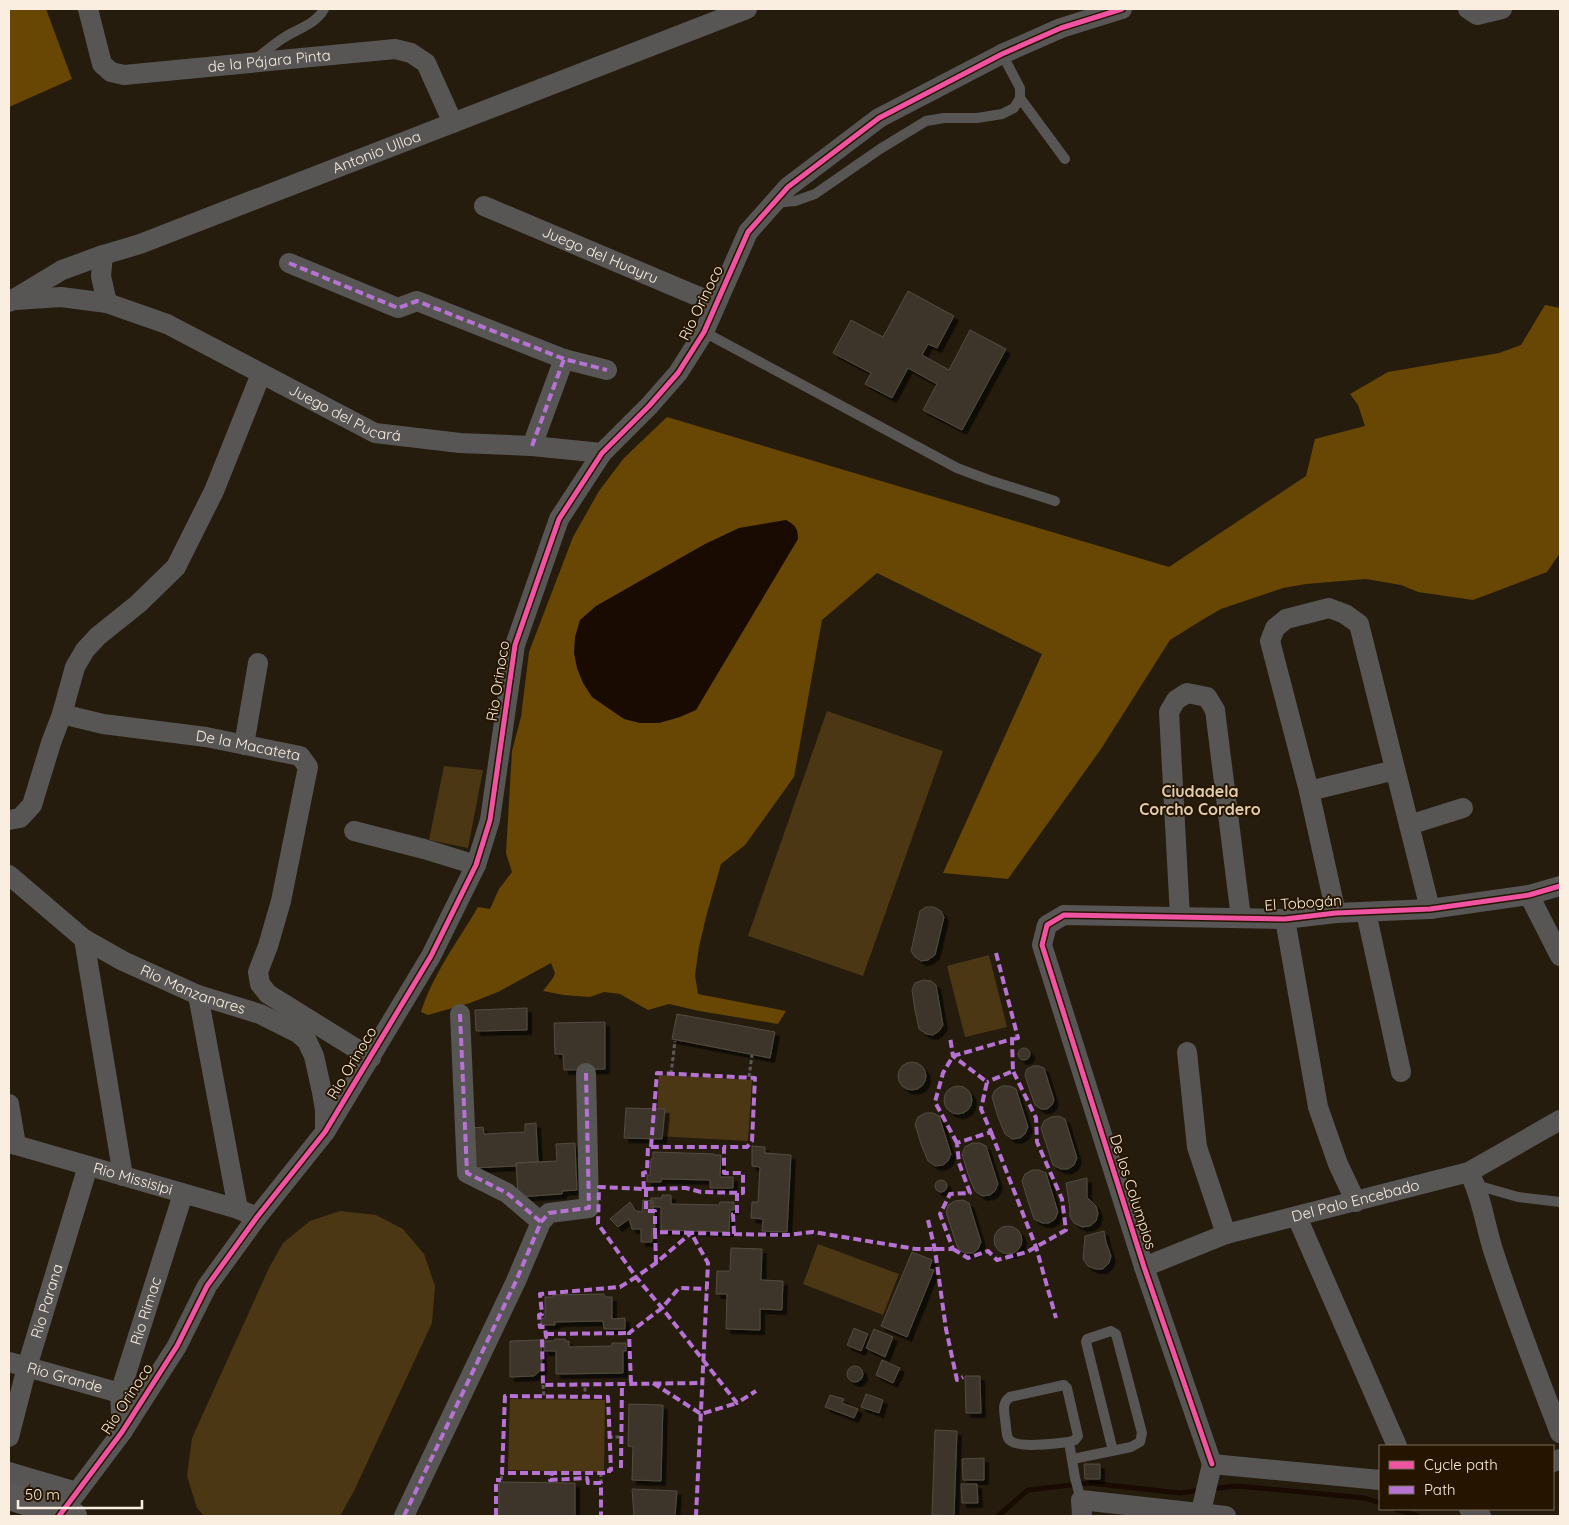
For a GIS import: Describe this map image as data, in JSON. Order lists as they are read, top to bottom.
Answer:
{
  "streets": {
    "street": [
      "de la Pájara Pinta",
      "Antonio Ulloa",
      "Juego del Huayru",
      "Rio Orinoco",
      "Juego del Pucará",
      "De la Macateta",
      "El Tobogán",
      "Rio Manzanares",
      "Rio Missisipi",
      "De los Columpios",
      "Del Palo Encebado",
      "Rio Parana",
      "Rio Rimac",
      "Rio Grande"
    ]
  },
  "crossings": [
    ["de la Pájara Pinta", "Antonio Ulloa"],
    ["Antonio Ulloa", "Juego del Pucará"],
    ["Juego del Huayru", "Rio Orinoco"],
    ["Rio Orinoco", "Juego del Pucará"],
    ["Rio Orinoco", "Rio Manzanares"],
    ["Rio Orinoco", "Rio Missisipi"],
    ["Rio Orinoco", "Rio Rimac"],
    ["De la Macateta", "Rio Manzanares"],
    ["El Tobogán", "De los Columpios"],
    ["Rio Missisipi", "Rio Parana"],
    ["Rio Missisipi", "Rio Rimac"],
    ["De los Columpios", "Del Palo Encebado"],
    ["Rio Parana", "Rio Grande"],
    ["Rio Rimac", "Rio Grande"]
  ],
  "districts": ["Ciudadela Corcho Cordero"],
  "legend": ["Cycle path", "Path"],
  "scale_bar": "50 m"
}
